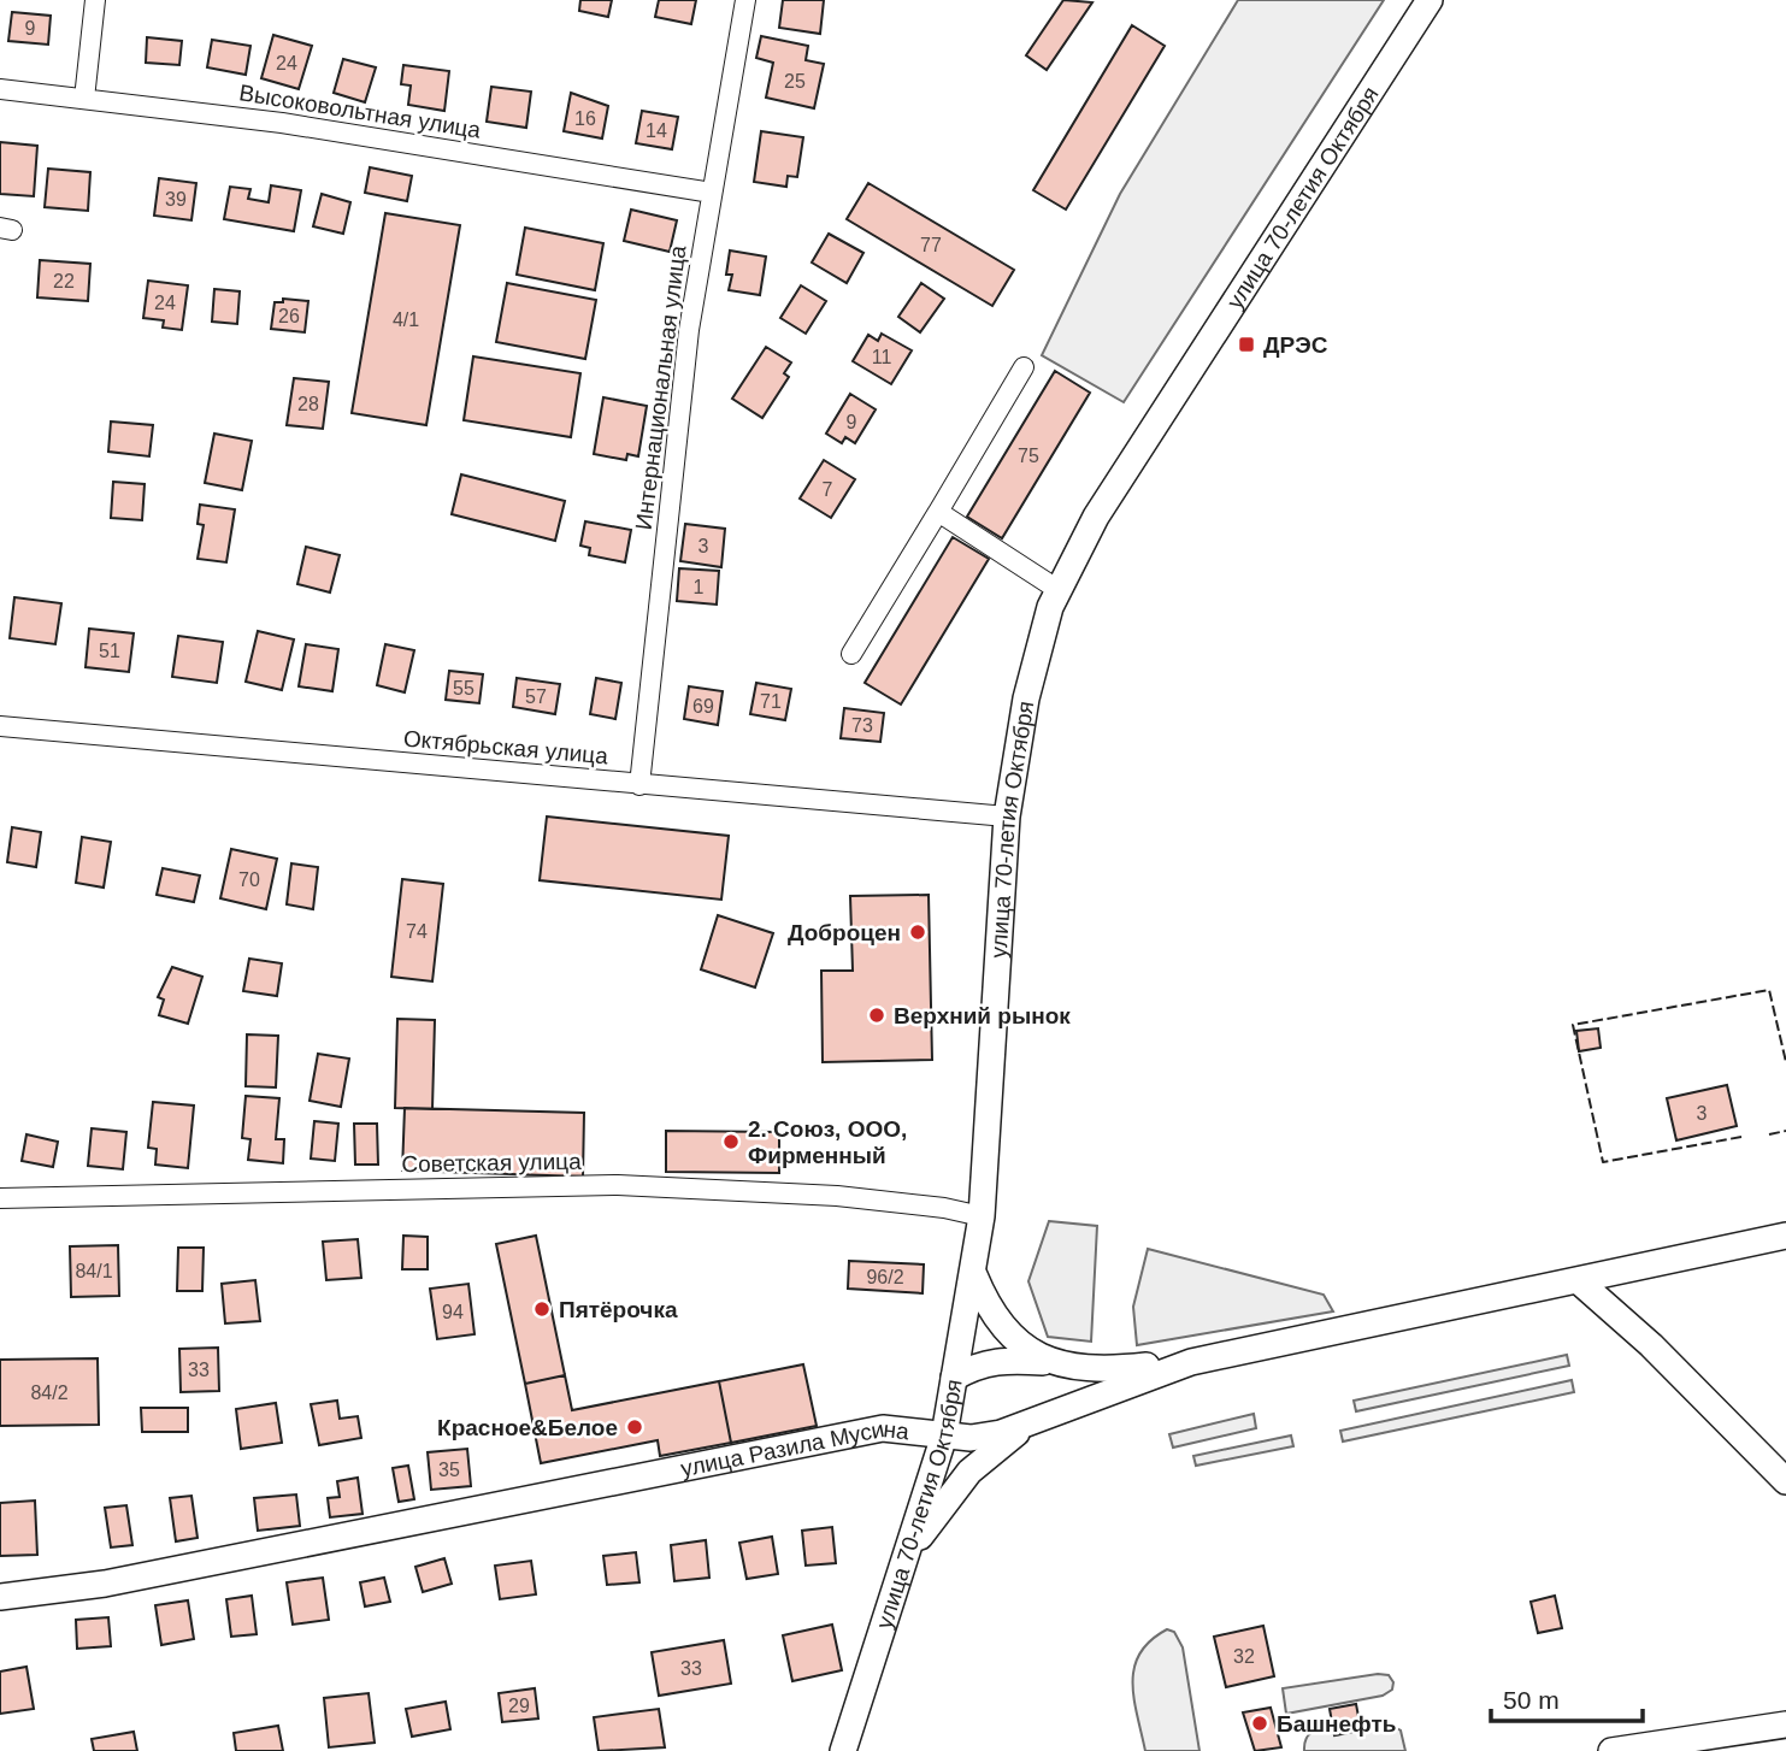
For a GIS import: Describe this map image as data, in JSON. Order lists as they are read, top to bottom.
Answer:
{
  "streets": {
    "main road": ["улица 70-летия Октября", "улица Разила Мусина"],
    "street": [
      "Высоковольтная улица",
      "Интернациональная улица",
      "Октябрьская улица",
      "Советская улица"
    ]
  },
  "crossings": [
    ["Высоковольтная улица", "Интернациональная улица"],
    ["улица 70-летия Октября", "Октябрьская улица"],
    ["улица 70-летия Октября", "Советская улица"],
    ["улица 70-летия Октября", "улица Разила Мусина"],
    ["Интернациональная улица", "Октябрьская улица"]
  ],
  "places": {
    "transit": ["ДРЭС"],
    "other": [
      "Доброцен",
      "Верхний рынок",
      "2. Союз, ООО, Фирменный",
      "Пятёрочка",
      "Красное&Белое",
      "Башнефть"
    ]
  },
  "house_numbers": [
    "9",
    "24",
    "25",
    "16",
    "14",
    "39",
    "77",
    "22",
    "24",
    "26",
    "4/1",
    "11",
    "28",
    "9",
    "75",
    "7",
    "3",
    "1",
    "51",
    "55",
    "57",
    "71",
    "69",
    "73",
    "70",
    "74",
    "3",
    "84/1",
    "96/2",
    "94",
    "33",
    "84/2",
    "35",
    "32",
    "33",
    "29"
  ],
  "scale_bar": "50 m"
}
